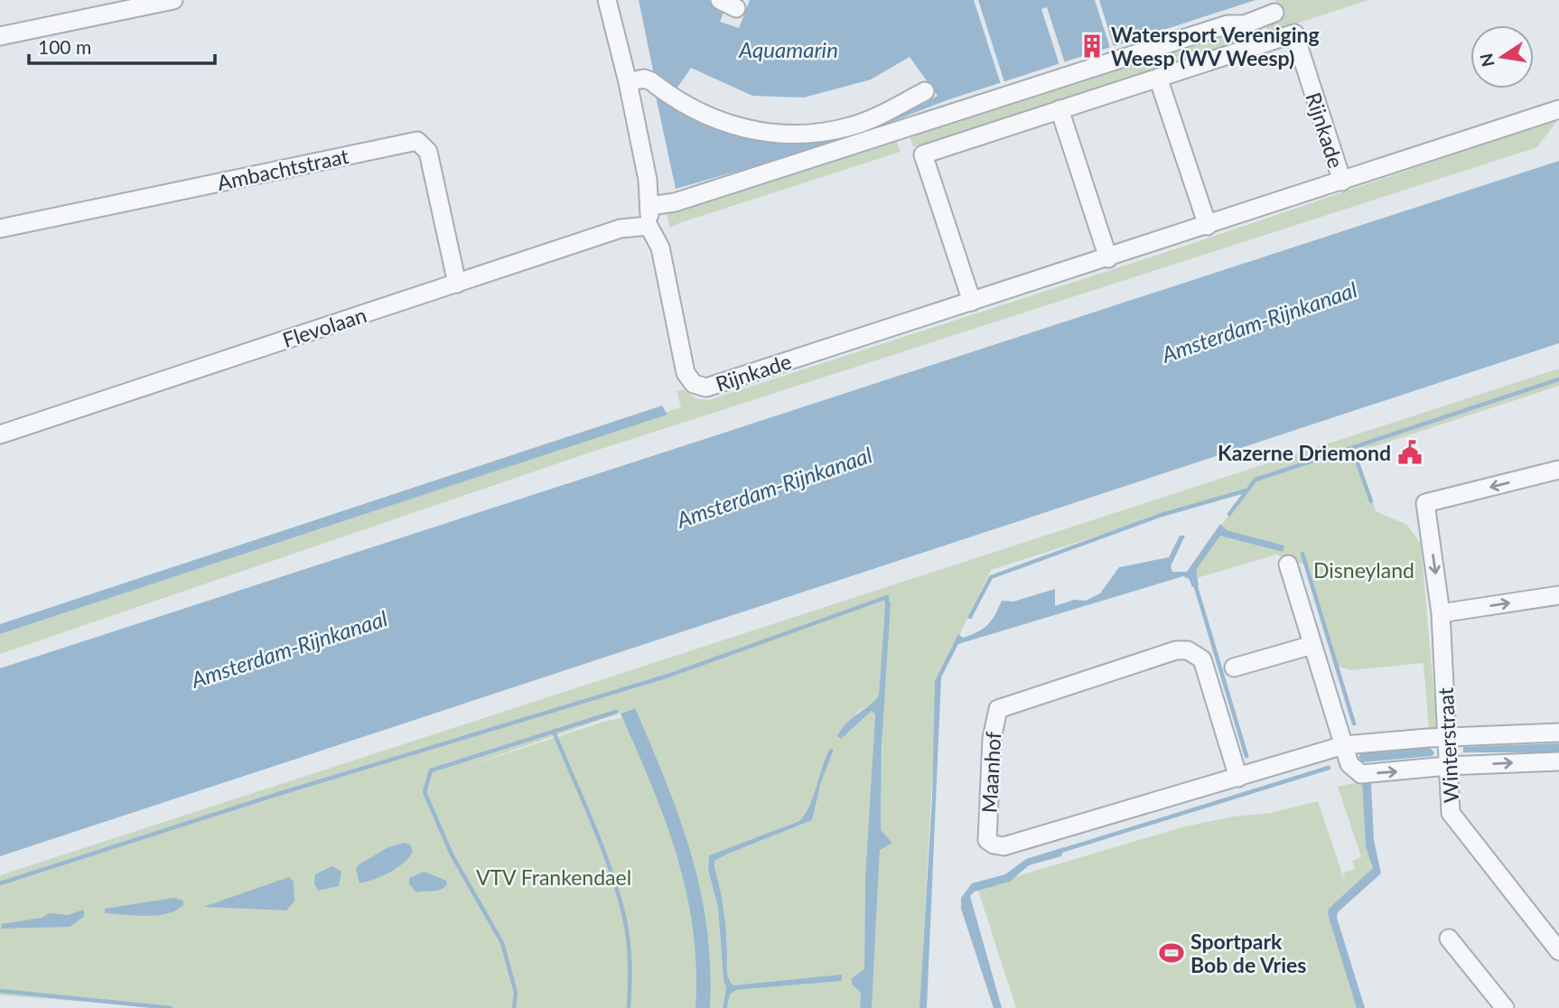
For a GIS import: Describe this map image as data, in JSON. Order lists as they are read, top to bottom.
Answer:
{
  "streets": {
    "street": [
      "Rijnkade",
      "Ambachtstraat",
      "Flevolaan",
      "Winterstraat",
      "Maanhof"
    ]
  },
  "crossings": [
    ["Rijnkade", "Flevolaan"],
    ["Ambachtstraat", "Flevolaan"]
  ],
  "water": ["Aquamarin", "Amsterdam-Rijnkanaal"],
  "parks": ["Disneyland", "VTV Frankendael"],
  "places": {
    "building": ["Watersport Vereniging Weesp (WV Weesp)"],
    "public building": ["Kazerne Driemond"],
    "sports": ["Sportpark Bob de Vries"]
  },
  "scale_bar": "100 m",
  "north": "left"
}
